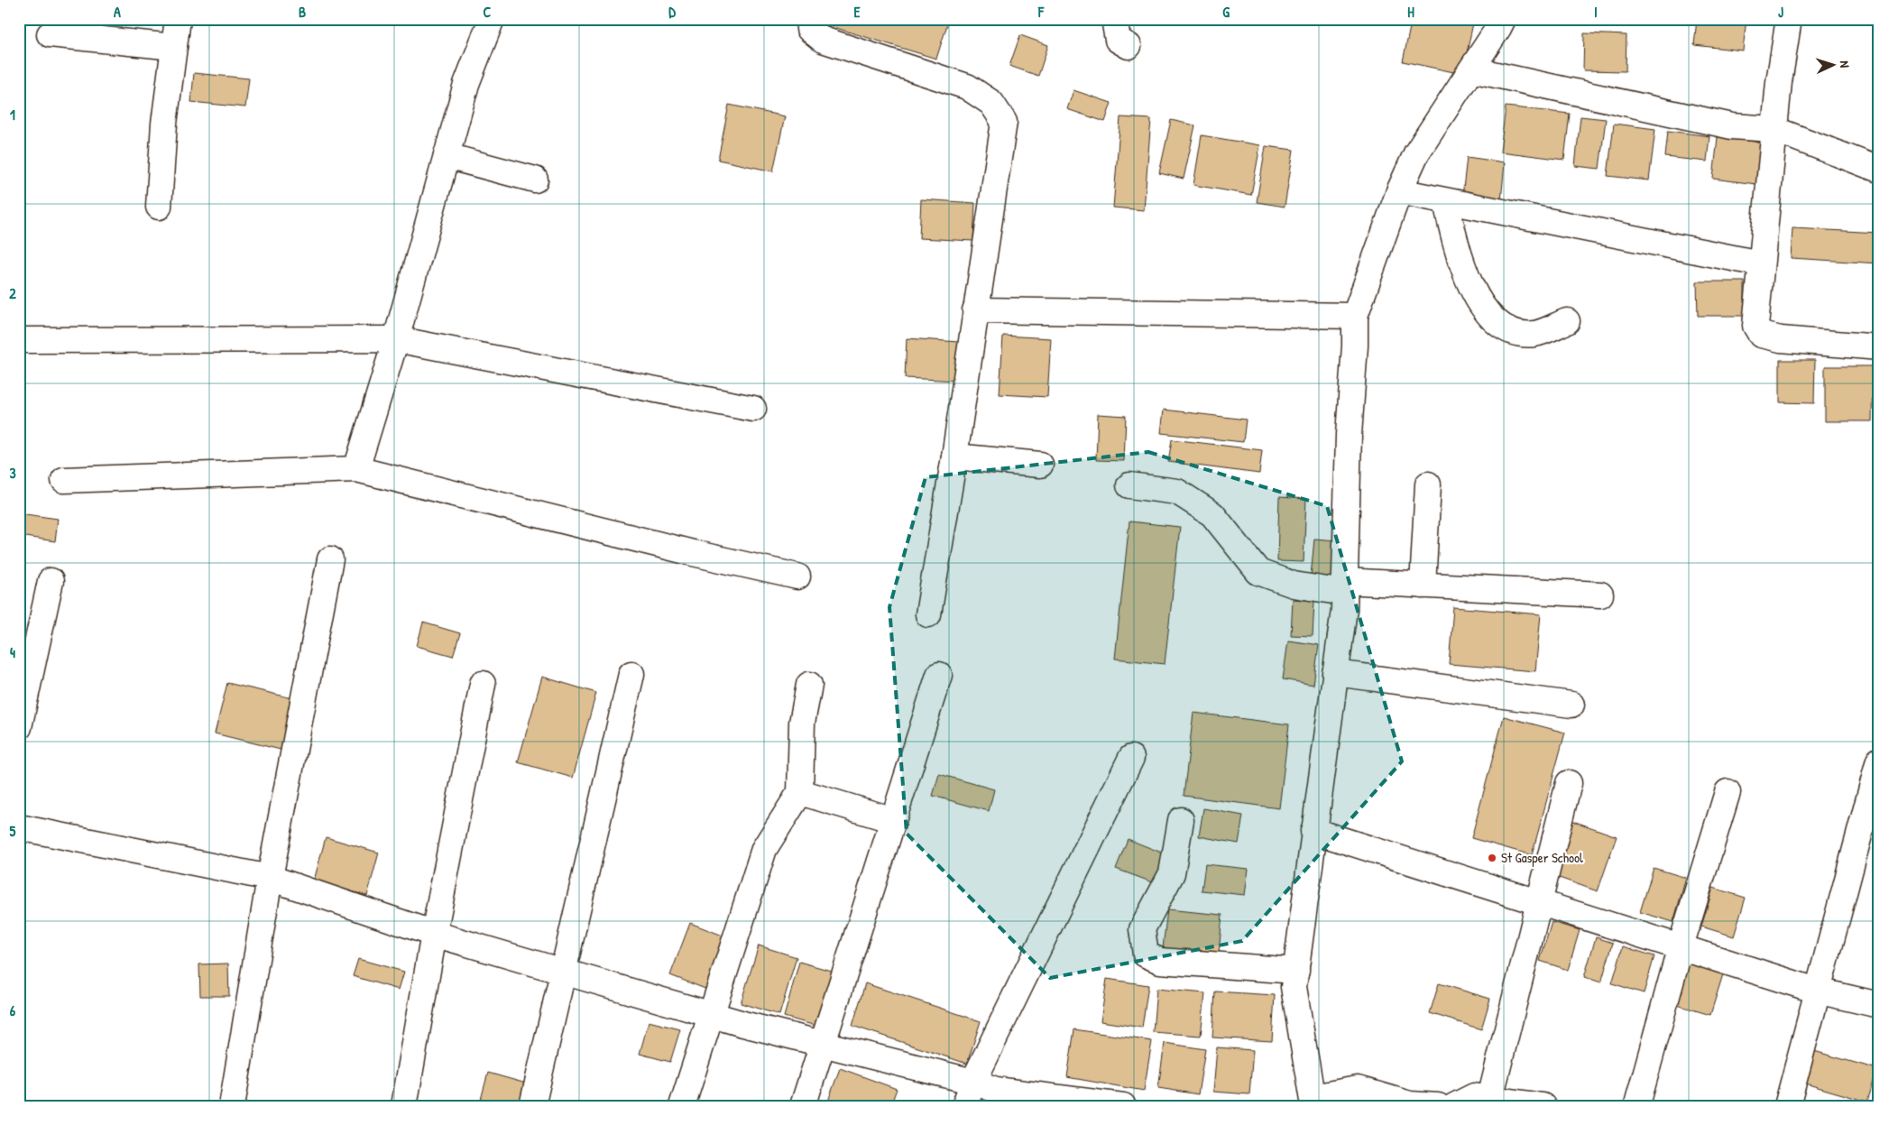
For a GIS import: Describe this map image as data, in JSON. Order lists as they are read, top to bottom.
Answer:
{
  "places": ["St Gasper School"],
  "north": "right",
  "grid": {
    "columns": [
      "A",
      "B",
      "C",
      "D",
      "E",
      "F",
      "G",
      "H",
      "I",
      "J"
    ],
    "rows": [
      "1",
      "2",
      "3",
      "4",
      "5",
      "6"
    ]
  }
}
